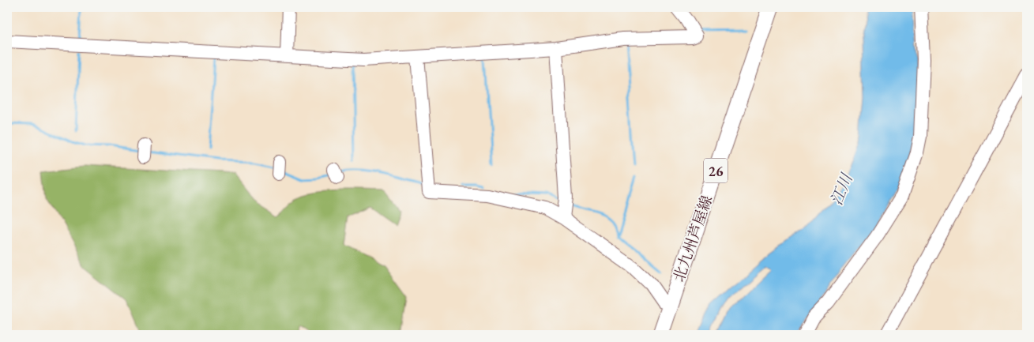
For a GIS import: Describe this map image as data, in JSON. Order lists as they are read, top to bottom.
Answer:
{
  "streets": {
    "main road": ["26", "北九州芦屋線"]
  },
  "water": ["江川"]
}
